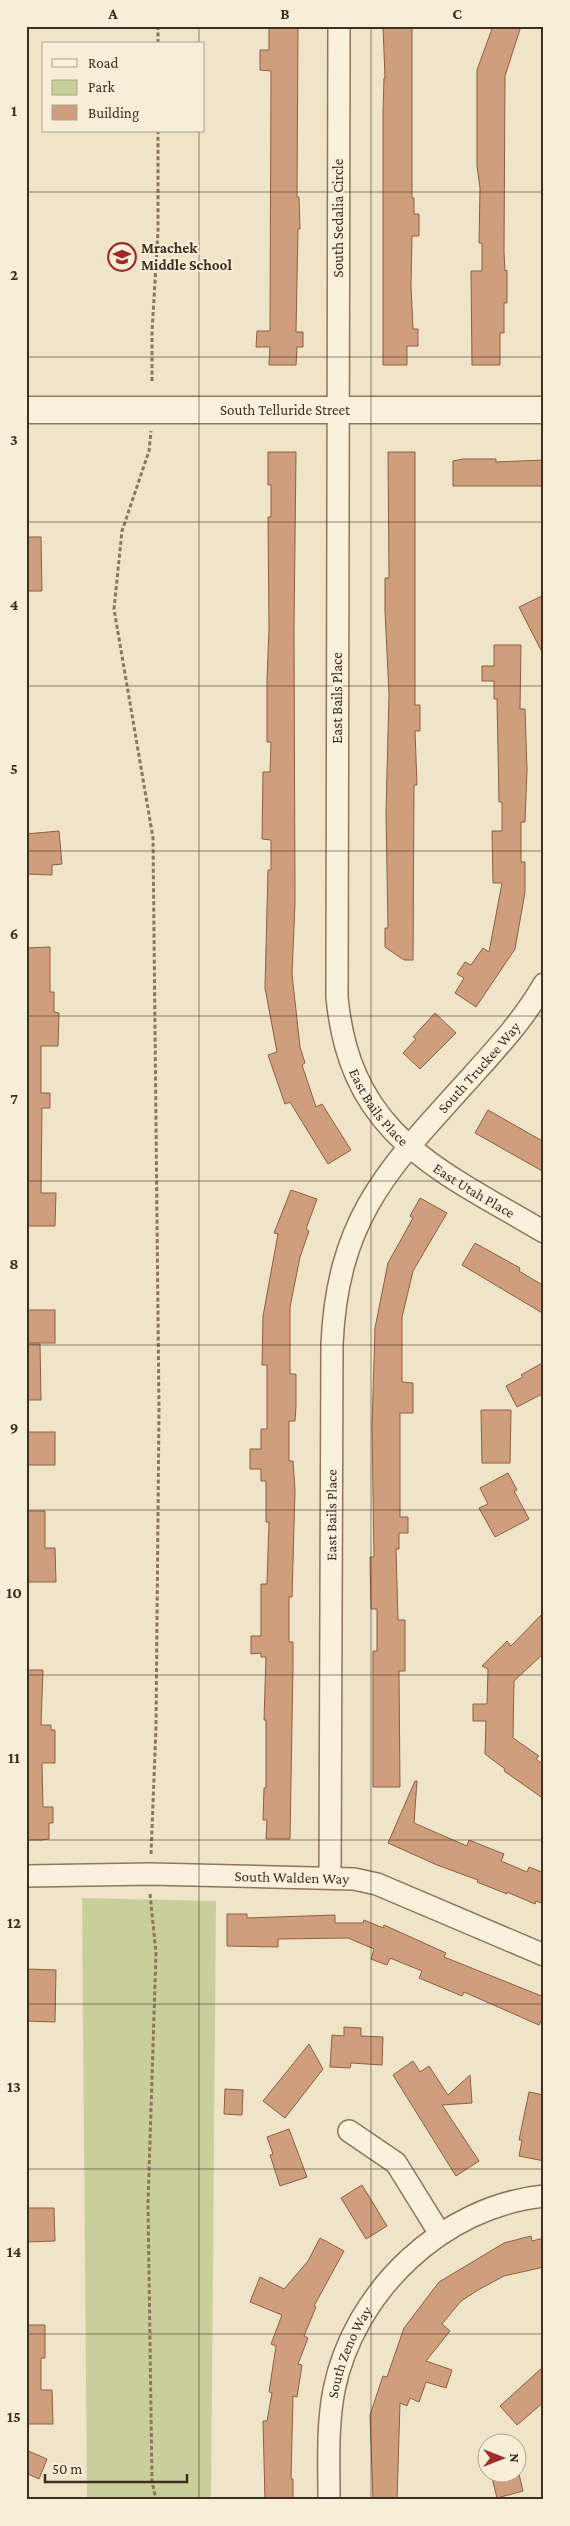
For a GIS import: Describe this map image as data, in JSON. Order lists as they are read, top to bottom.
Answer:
{
  "streets": {
    "street": [
      "South Sedalia Circle",
      "South Telluride Street",
      "East Bails Place",
      "South Truckee Way",
      "East Utah Place",
      "South Walden Way",
      "South Zeno Way"
    ]
  },
  "crossings": [
    ["South Sedalia Circle", "South Telluride Street"],
    ["South Sedalia Circle", "East Bails Place"],
    ["South Telluride Street", "East Bails Place"],
    ["East Bails Place", "South Truckee Way"],
    ["East Bails Place", "East Utah Place"],
    ["East Bails Place", "South Walden Way"],
    ["South Truckee Way", "East Utah Place"]
  ],
  "places": {
    "school or university": ["Mrachek Middle School"]
  },
  "legend": ["Road", "Park", "Building"],
  "scale_bar": "50 m",
  "north": "right",
  "grid": {
    "columns": ["A", "B", "C"],
    "rows": [
      "1",
      "2",
      "3",
      "4",
      "5",
      "6",
      "7",
      "8",
      "9",
      "10",
      "11",
      "12",
      "13",
      "14",
      "15"
    ]
  }
}
